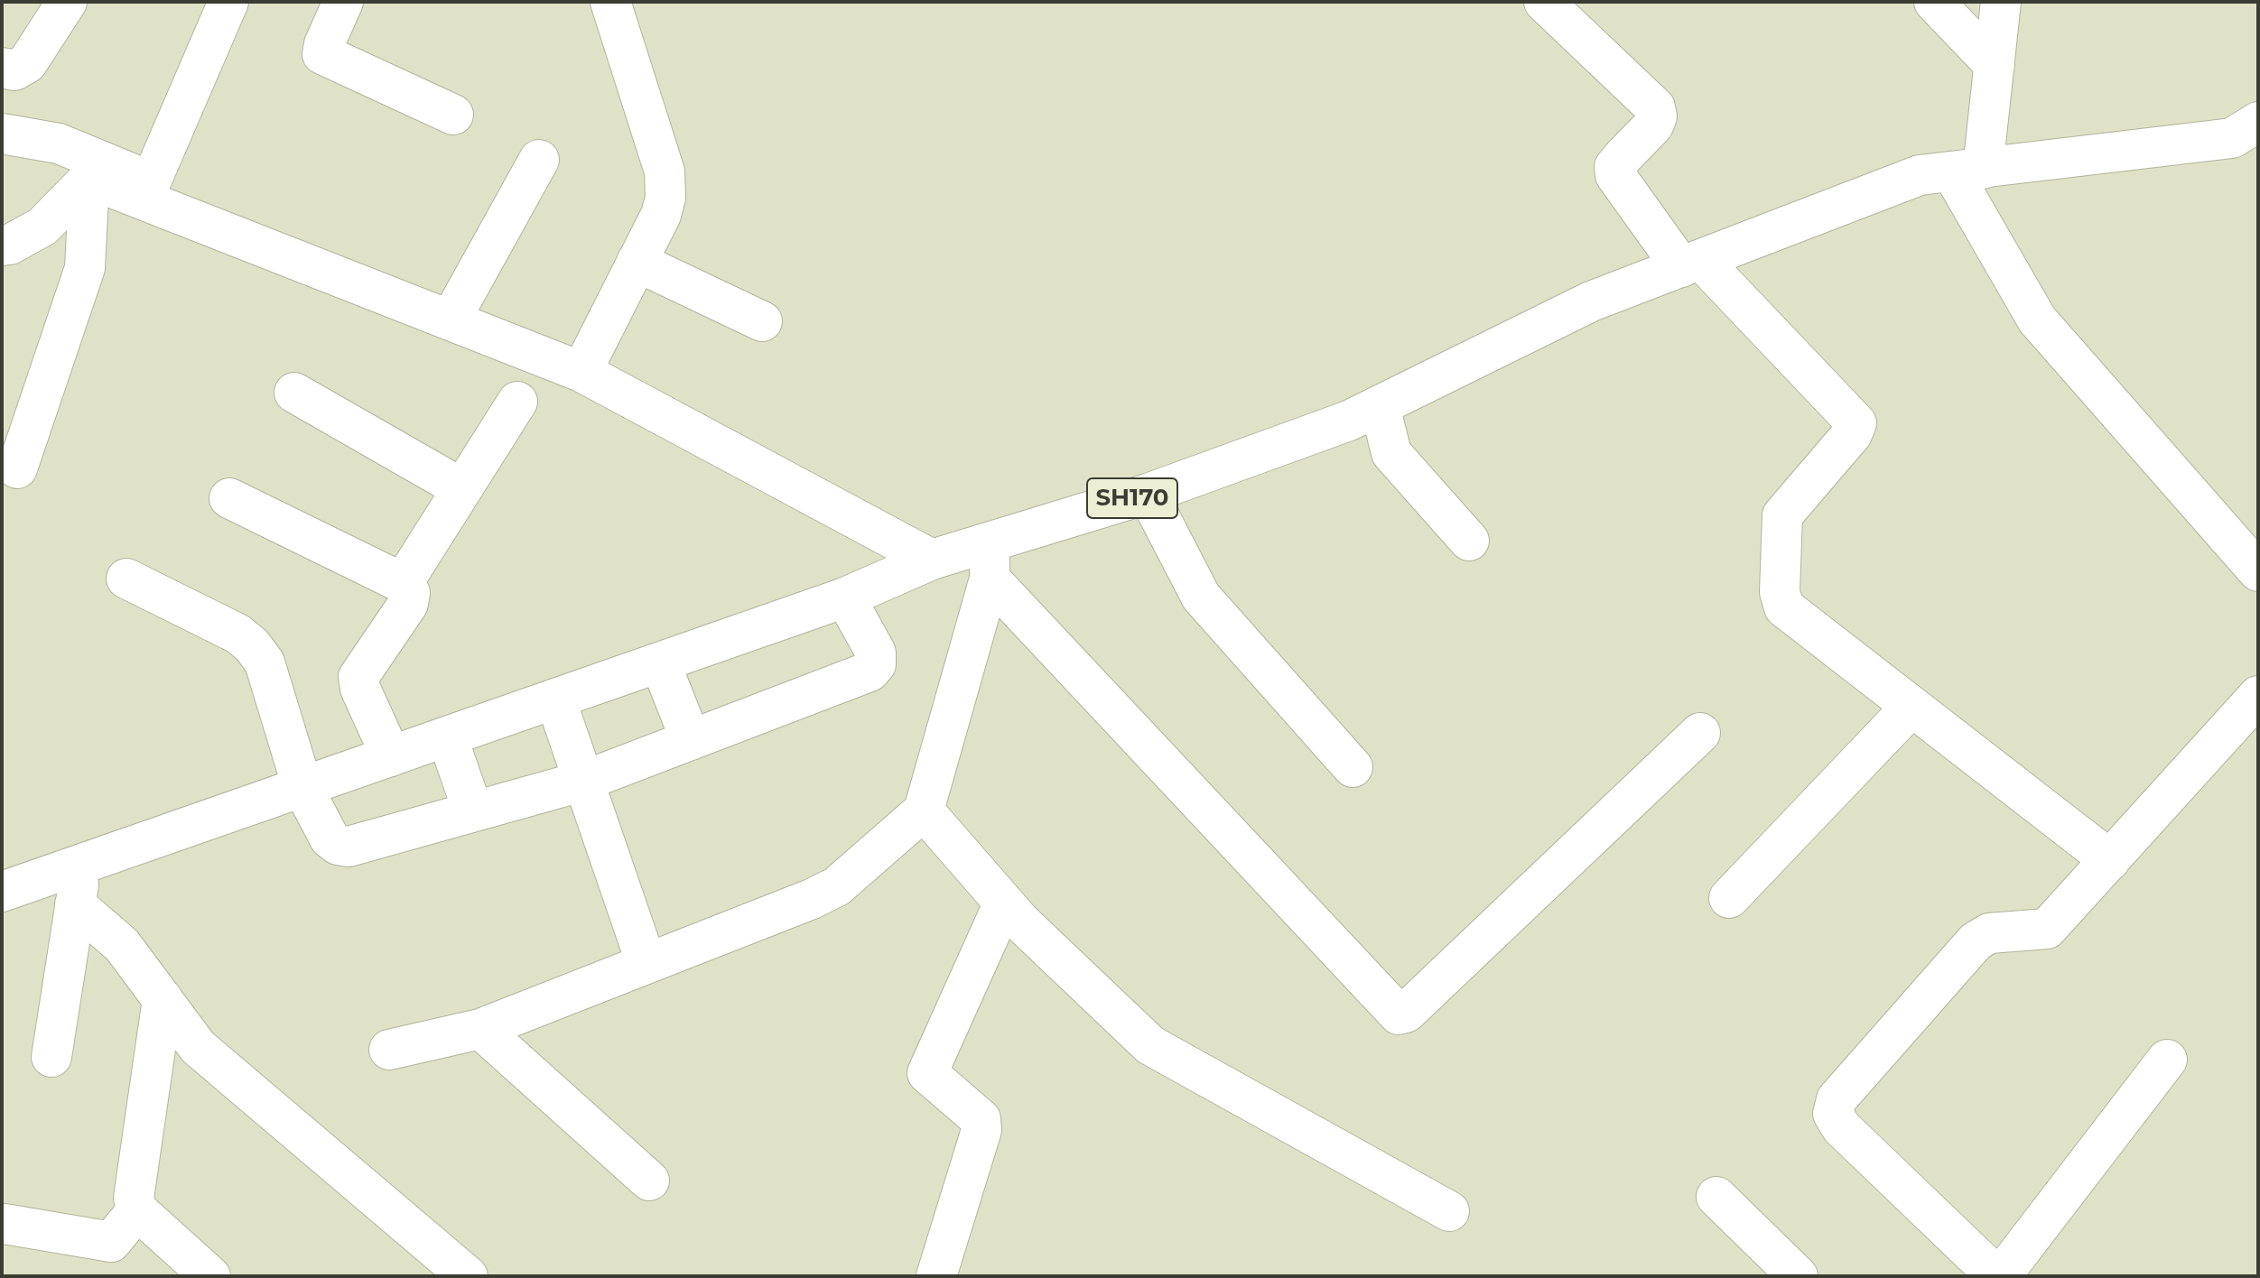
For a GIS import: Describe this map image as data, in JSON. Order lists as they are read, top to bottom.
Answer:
{
  "streets": {
    "street": ["SH170"]
  }
}
